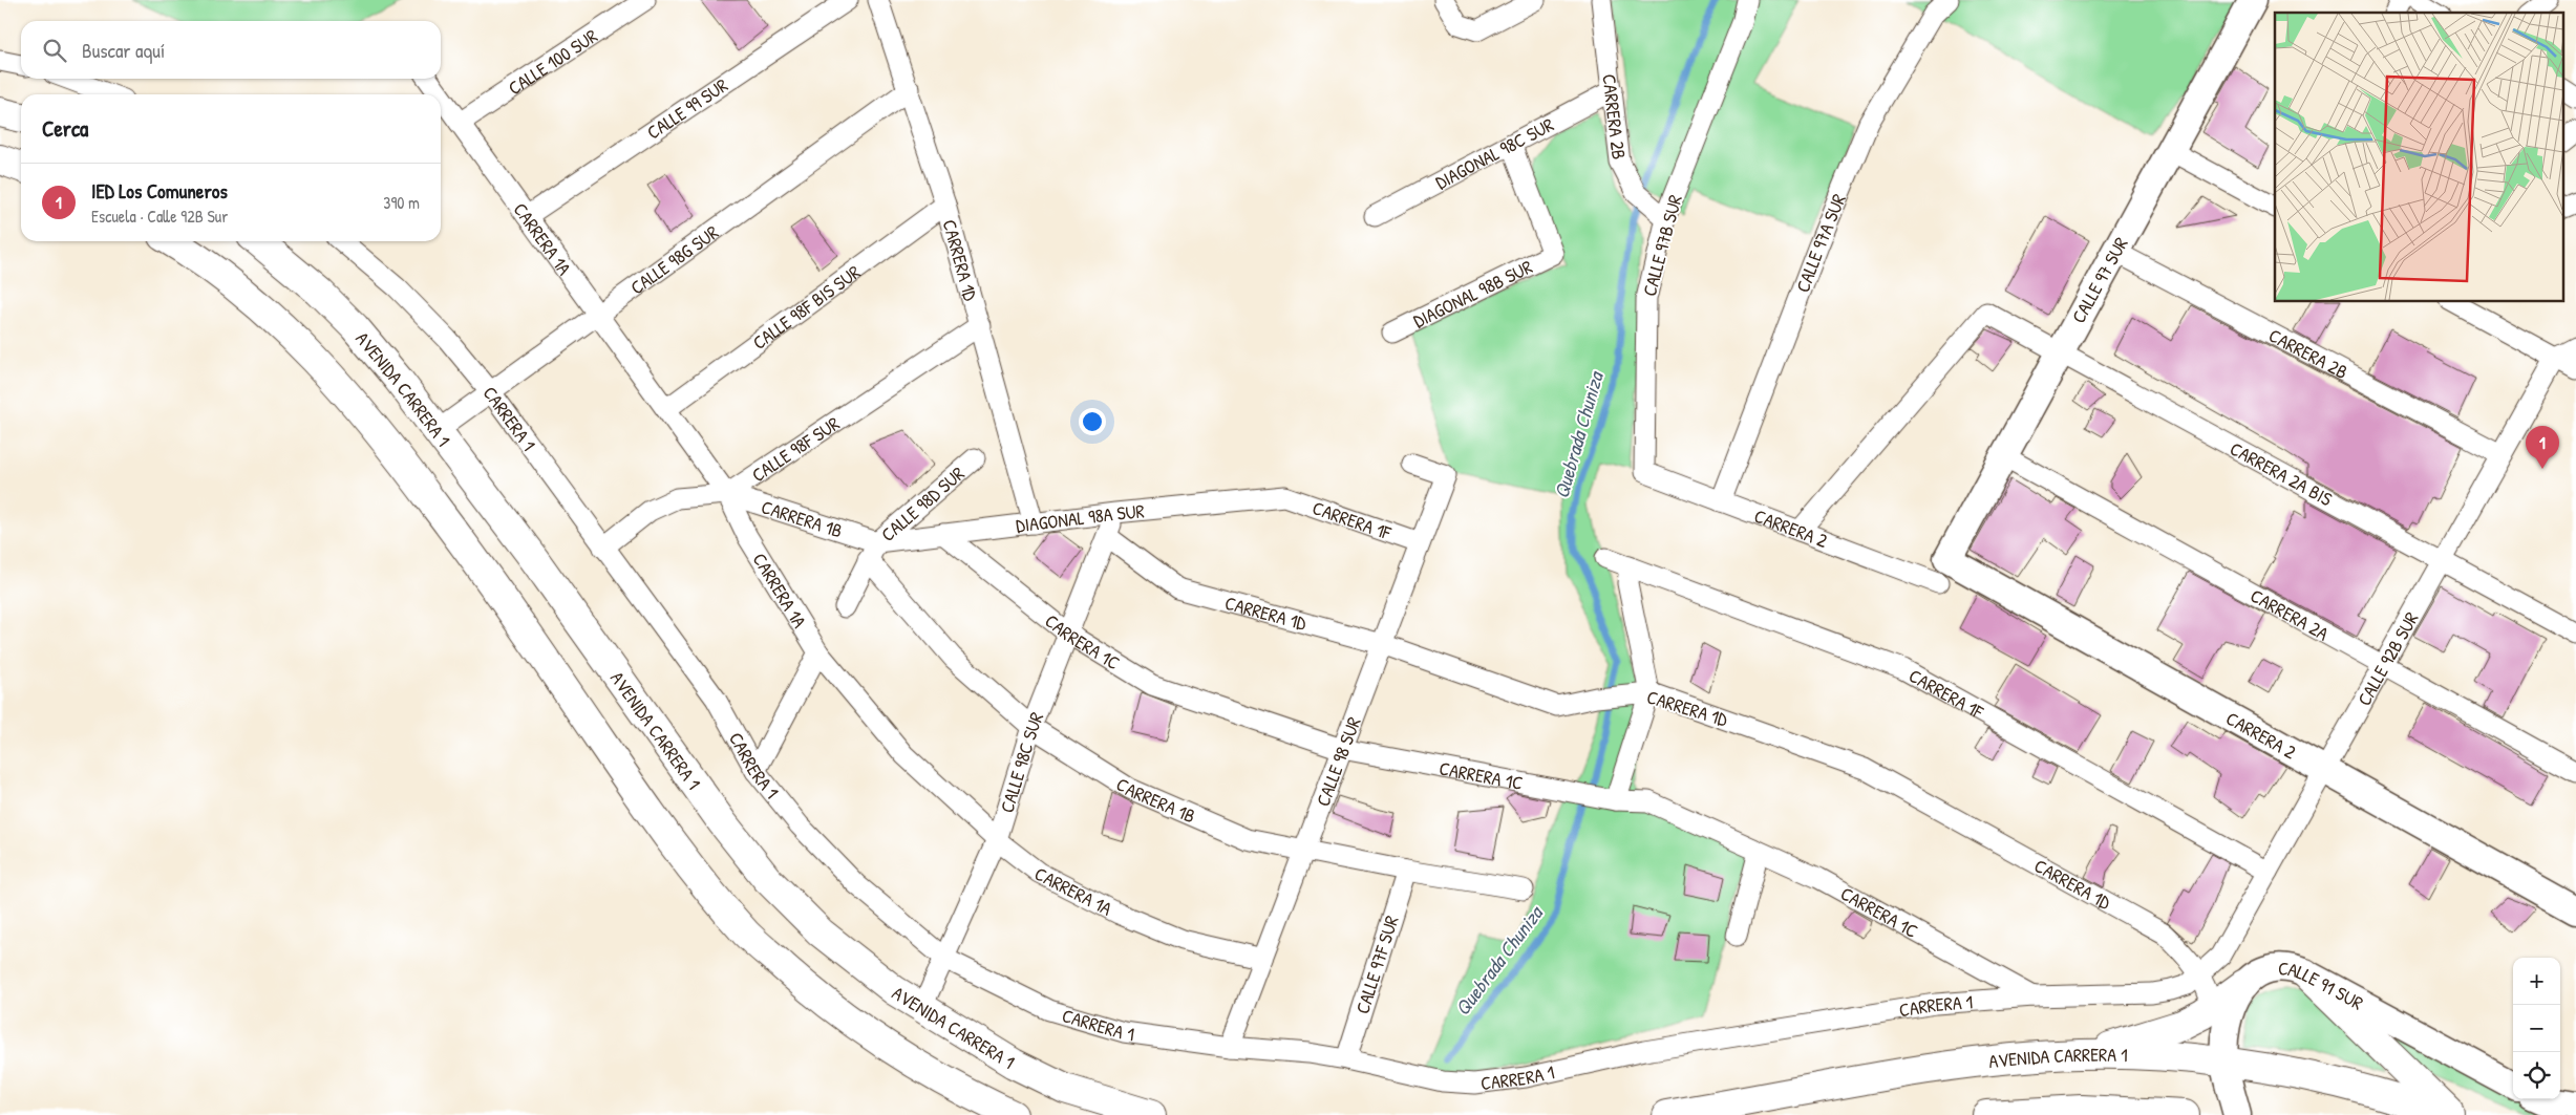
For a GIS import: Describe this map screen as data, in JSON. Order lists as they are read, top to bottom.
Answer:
{
  "streets": {
    "highway": ["AVENIDA CARRERA 1"],
    "street": [
      "CALLE 100 SUR",
      "CALLE 99 SUR",
      "CARRERA 2B",
      "DIAGONAL 98C SUR",
      "CARRERA 1A",
      "CALLE 97A SUR",
      "CALLE 97B SUR",
      "CALLE 98G SUR",
      "CARRERA 1D",
      "CALLE 97 SUR",
      "DIAGONAL 98B SUR",
      "CALLE 98F BIS SUR",
      "CARRERA 1",
      "CALLE 98F SUR",
      "CARRERA 2A BIS",
      "CALLE 98D SUR",
      "CARRERA 1B",
      "DIAGONAL 98A SUR",
      "CARRERA 1F",
      "CARRERA 2",
      "CARRERA 2A",
      "CARRERA 1C",
      "CALLE 92B SUR",
      "CALLE 98 SUR",
      "CALLE 98C SUR",
      "CALLE 97F SUR",
      "CALLE 91 SUR"
    ]
  },
  "crossings": [
    ["CALLE 100 SUR", "CARRERA 1A"],
    ["CALLE 99 SUR", "CARRERA 1A"],
    ["CARRERA 2B", "DIAGONAL 98C SUR"],
    ["CARRERA 2B", "CALLE 97B SUR"],
    ["CARRERA 2B", "CALLE 97 SUR"],
    ["CARRERA 2B", "CALLE 92B SUR"],
    ["DIAGONAL 98C SUR", "DIAGONAL 98B SUR"],
    ["CARRERA 1A", "CALLE 98G SUR"],
    ["CARRERA 1A", "CALLE 98F BIS SUR"],
    ["CARRERA 1A", "CALLE 98F SUR"],
    ["CARRERA 1A", "CARRERA 1B"],
    ["CARRERA 1A", "CALLE 98 SUR"],
    ["CARRERA 1A", "CALLE 98C SUR"],
    ["CALLE 97A SUR", "CARRERA 2"],
    ["CALLE 97B SUR", "CARRERA 2"],
    ["CALLE 98G SUR", "CARRERA 1D"],
    ["CALLE 98G SUR", "AVENIDA CARRERA 1"],
    ["CALLE 98G SUR", "CARRERA 1"],
    ["CARRERA 1D", "CALLE 98F BIS SUR"],
    ["CARRERA 1D", "CARRERA 1"],
    ["CARRERA 1D", "CALLE 98F SUR"],
    ["CARRERA 1D", "DIAGONAL 98A SUR"],
    ["CARRERA 1D", "CALLE 92B SUR"],
    ["CARRERA 1D", "CALLE 98 SUR"],
    ["CARRERA 1D", "CALLE 98C SUR"],
    ["CALLE 97 SUR", "CARRERA 2A BIS"],
    ["CALLE 97 SUR", "CARRERA 2"],
    ["CALLE 97 SUR", "CARRERA 2A"],
    ["AVENIDA CARRERA 1", "CALLE 98C SUR"],
    ["AVENIDA CARRERA 1", "CALLE 91 SUR"],
    ["CARRERA 1", "CALLE 98F SUR"],
    ["CARRERA 1", "CARRERA 1C"],
    ["CARRERA 1", "CALLE 92B SUR"],
    ["CARRERA 1", "CALLE 98 SUR"],
    ["CARRERA 1", "CALLE 98C SUR"],
    ["CARRERA 1", "CALLE 97F SUR"],
    ["CALLE 98F SUR", "CARRERA 1B"],
    ["CARRERA 2A BIS", "CARRERA 2"],
    ["CARRERA 2A BIS", "CALLE 92B SUR"],
    ["CALLE 98D SUR", "CARRERA 1B"],
    ["CALLE 98D SUR", "DIAGONAL 98A SUR"],
    ["CARRERA 1B", "DIAGONAL 98A SUR"],
    ["CARRERA 1B", "CALLE 98 SUR"],
    ["CARRERA 1B", "CALLE 98C SUR"],
    ["CARRERA 1B", "CALLE 97F SUR"],
    ["DIAGONAL 98A SUR", "CARRERA 1F"],
    ["DIAGONAL 98A SUR", "CARRERA 1C"],
    ["DIAGONAL 98A SUR", "CALLE 98C SUR"],
    ["CARRERA 1F", "CALLE 92B SUR"],
    ["CARRERA 1F", "CALLE 98 SUR"],
    ["CARRERA 2", "CALLE 92B SUR"],
    ["CARRERA 2A", "CALLE 92B SUR"],
    ["CARRERA 1C", "CALLE 98 SUR"],
    ["CARRERA 1C", "CALLE 98C SUR"]
  ],
  "water": ["Quebrada Chuniza"],
  "page": {
    "search": "Buscar aquí",
    "heading": "Cerca",
    "list": [
      {
        "mark": "1",
        "name": "IED Los Comuneros",
        "note": "Escuela · Calle 92B Sur",
        "value": "390 m"
      }
    ],
    "pins": "1",
    "map_buttons": ["+", "−"]
  }
}
